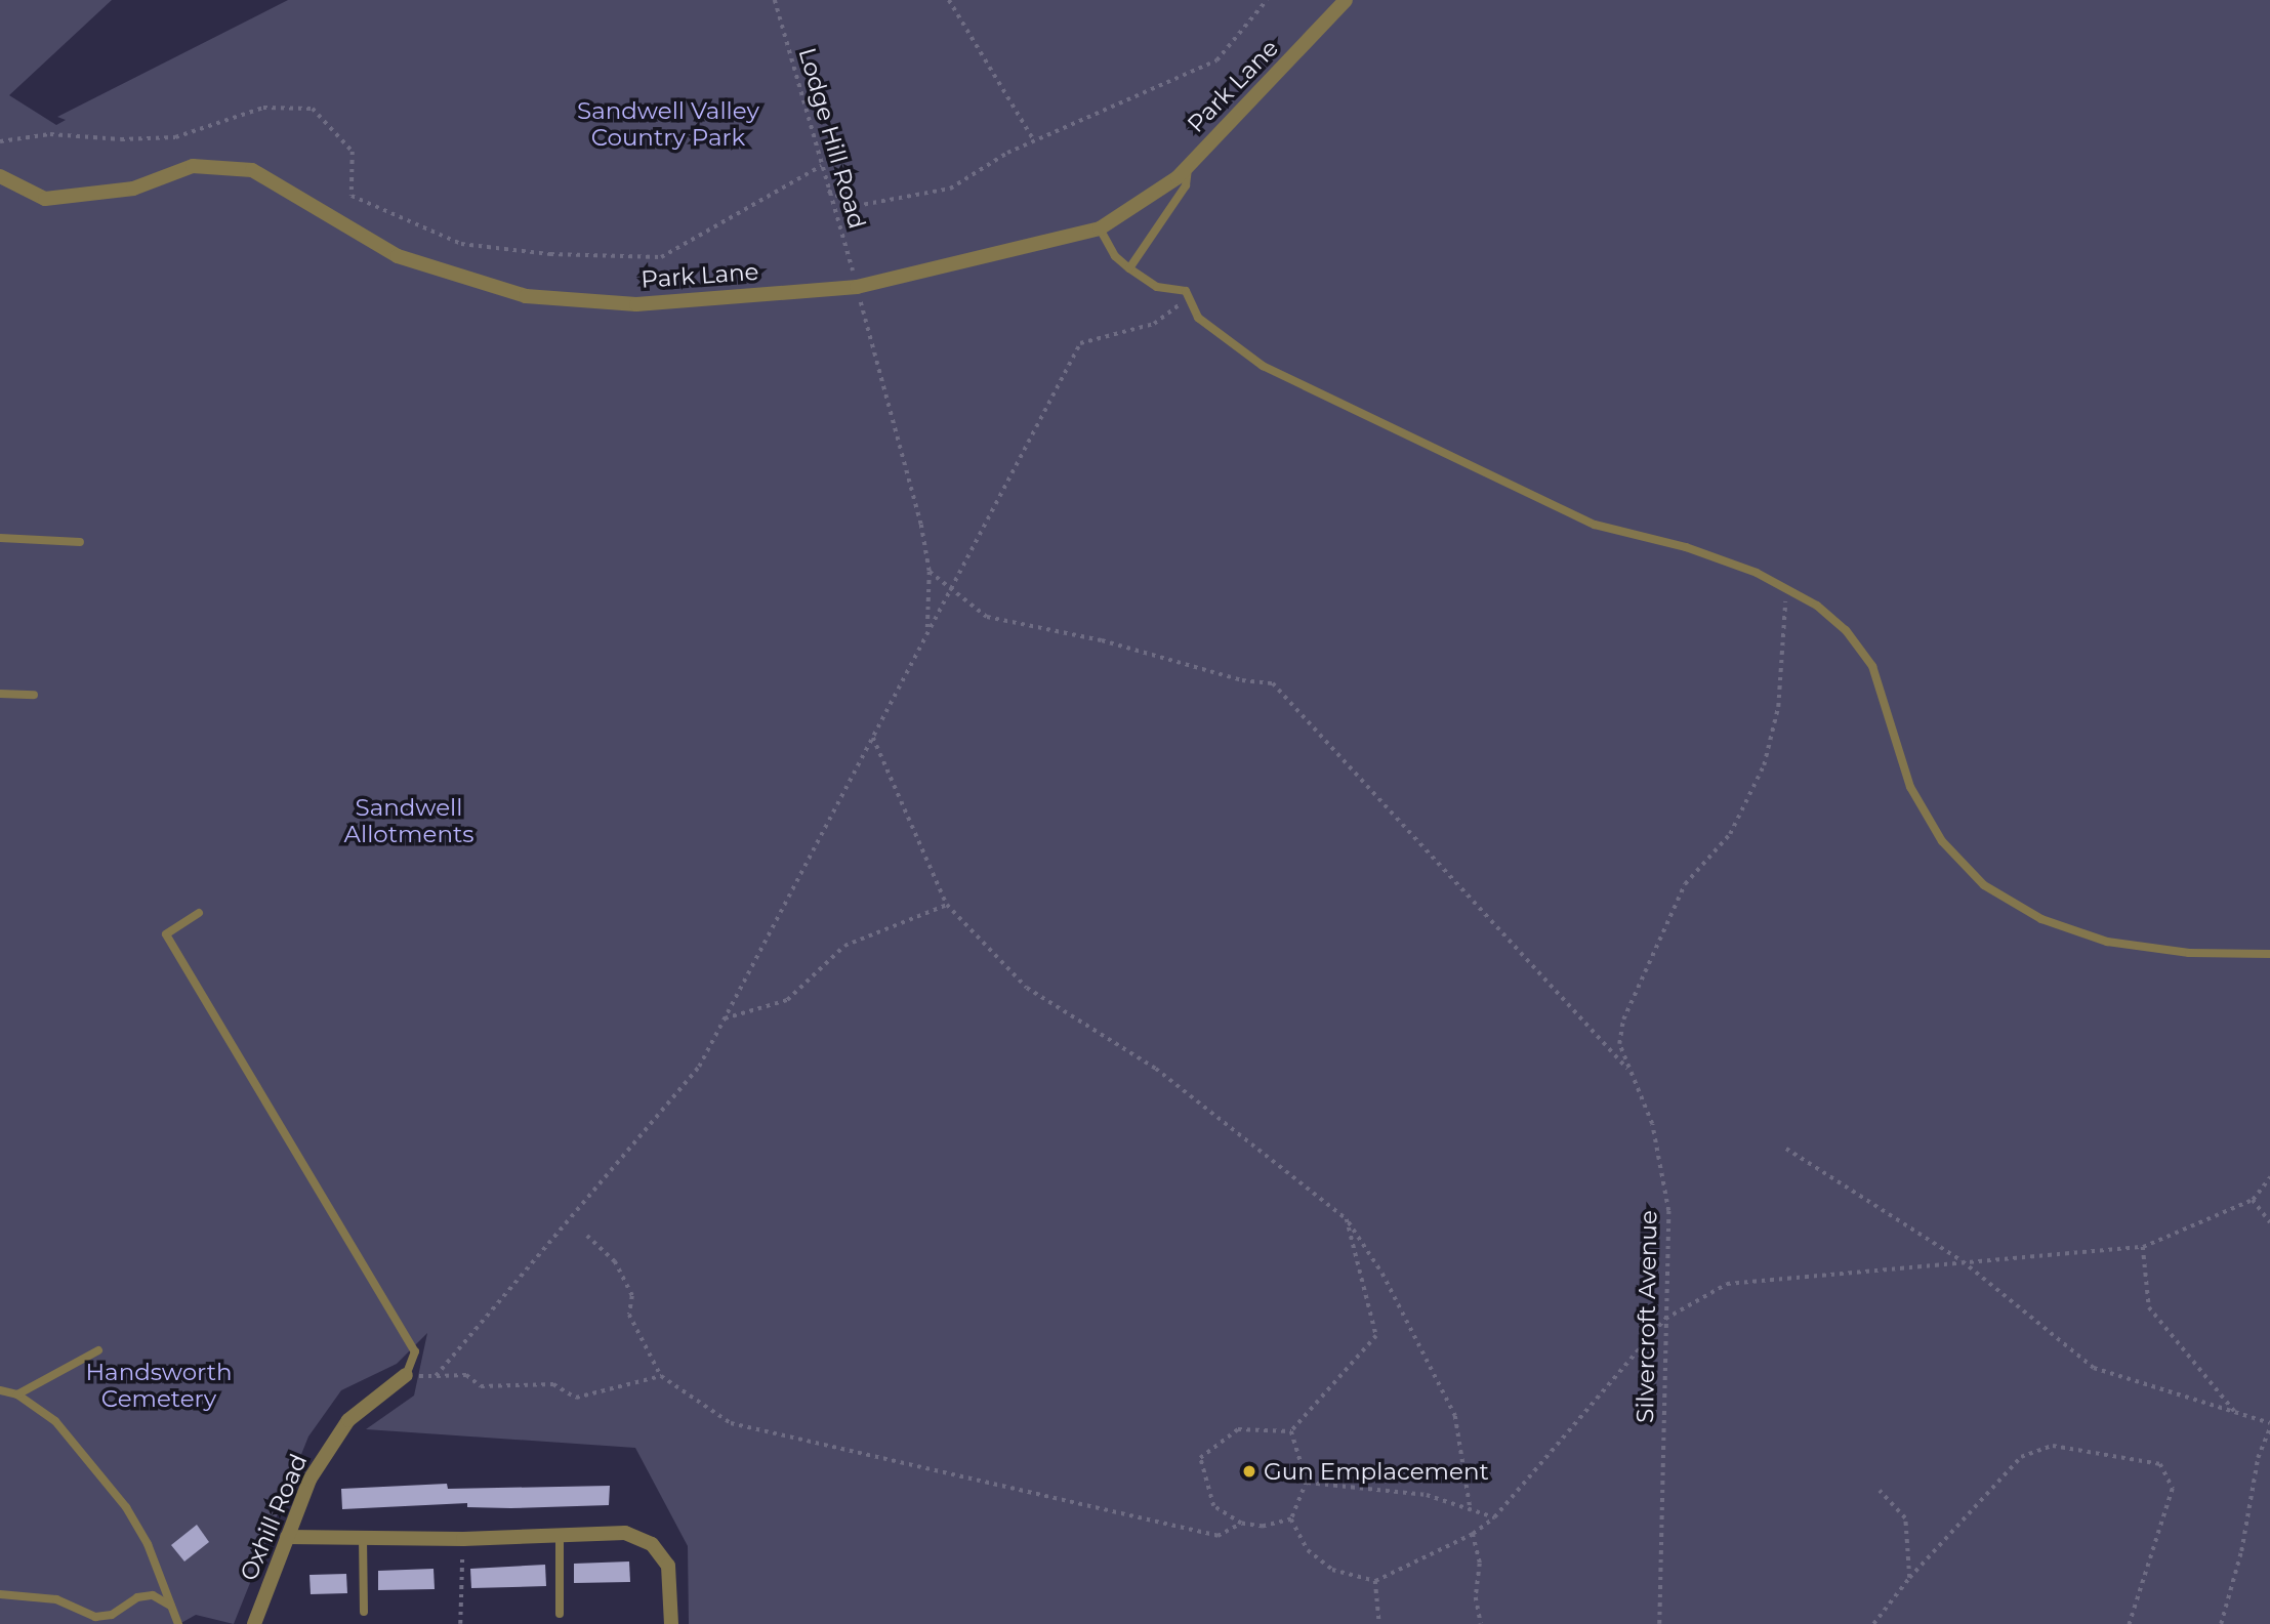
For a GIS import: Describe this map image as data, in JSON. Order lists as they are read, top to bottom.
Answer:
{
  "streets": {
    "street": ["Park Lane", "Oxhill Road"],
    "path": ["Lodge Hill Road", "Silvercroft Avenue"]
  },
  "crossings": [
    ["Park Lane", "Lodge Hill Road"]
  ],
  "parks": ["Sandwell Valley Country Park", "Sandwell Allotments", "Handsworth Cemetery"],
  "places": ["Gun Emplacement"]
}
